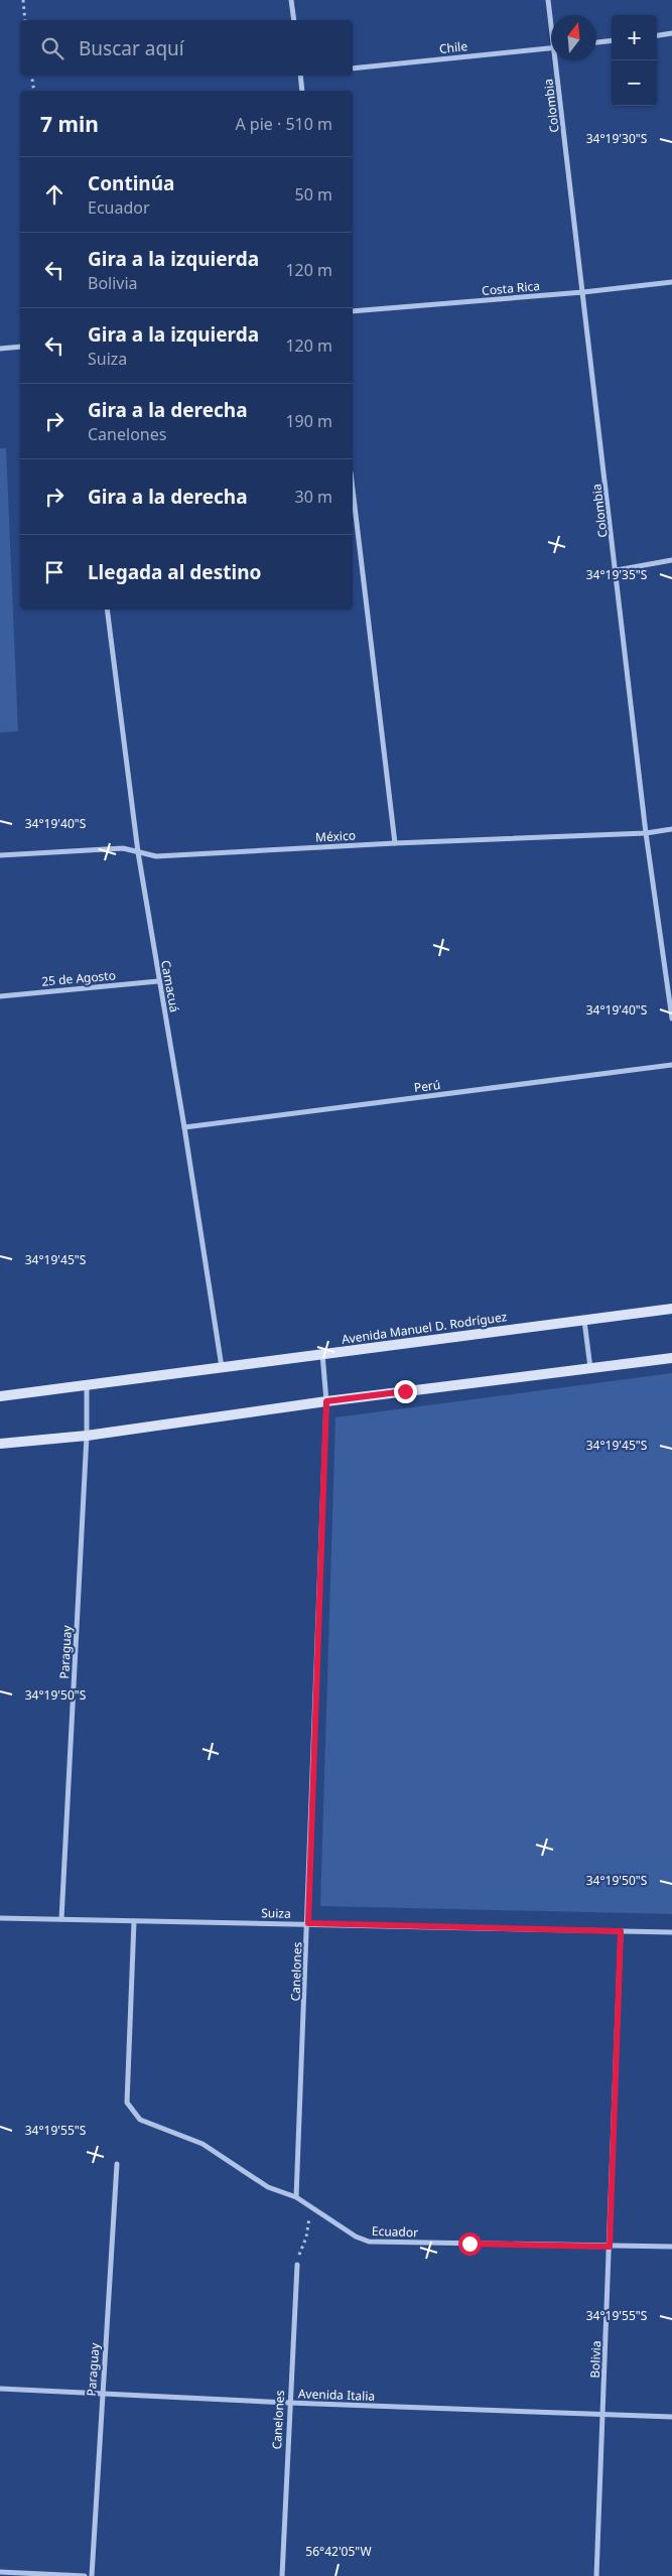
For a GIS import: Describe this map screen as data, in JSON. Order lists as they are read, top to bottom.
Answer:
{
  "streets": {
    "street": [
      "Chile",
      "Colombia",
      "Costa Rica",
      "México",
      "25 de Agosto",
      "Camacuá",
      "Perú",
      "Avenida Manuel D. Rodríguez",
      "Paraguay",
      "Suiza",
      "Canelones",
      "Ecuador",
      "Bolivia",
      "Avenida Italia"
    ]
  },
  "crossings": [
    ["Colombia", "Costa Rica"],
    ["Colombia", "México"],
    ["México", "Camacuá"],
    ["25 de Agosto", "Camacuá"],
    ["Camacuá", "Perú"],
    ["Camacuá", "Avenida Manuel D. Rodríguez"],
    ["Avenida Manuel D. Rodríguez", "Paraguay"],
    ["Avenida Manuel D. Rodríguez", "Canelones"],
    ["Paraguay", "Suiza"],
    ["Paraguay", "Avenida Italia"],
    ["Suiza", "Canelones"],
    ["Suiza", "Ecuador"],
    ["Suiza", "Bolivia"],
    ["Canelones", "Ecuador"],
    ["Canelones", "Avenida Italia"],
    ["Ecuador", "Bolivia"],
    ["Bolivia", "Avenida Italia"]
  ],
  "north": "top",
  "page": {
    "map_buttons": ["+", "−"],
    "search": "Buscar aquí",
    "heading": ["7 min", "A pie · 510 m"],
    "list": [
      ["Continúa", "Ecuador", "50 m"],
      ["Gira a la izquierda", "Bolivia", "120 m"],
      ["Gira a la izquierda", "Suiza", "120 m"],
      ["Gira a la derecha", "Canelones", "190 m"],
      ["Gira a la derecha", "30 m"],
      "Llegada al destino"
    ]
  },
  "coordinates": [
    "34°19'30\"S",
    "34°19'35\"S",
    "34°19'40\"S",
    "34°19'45\"S",
    "34°19'50\"S",
    "34°19'55\"S",
    "56°42'05\"W"
  ]
}
